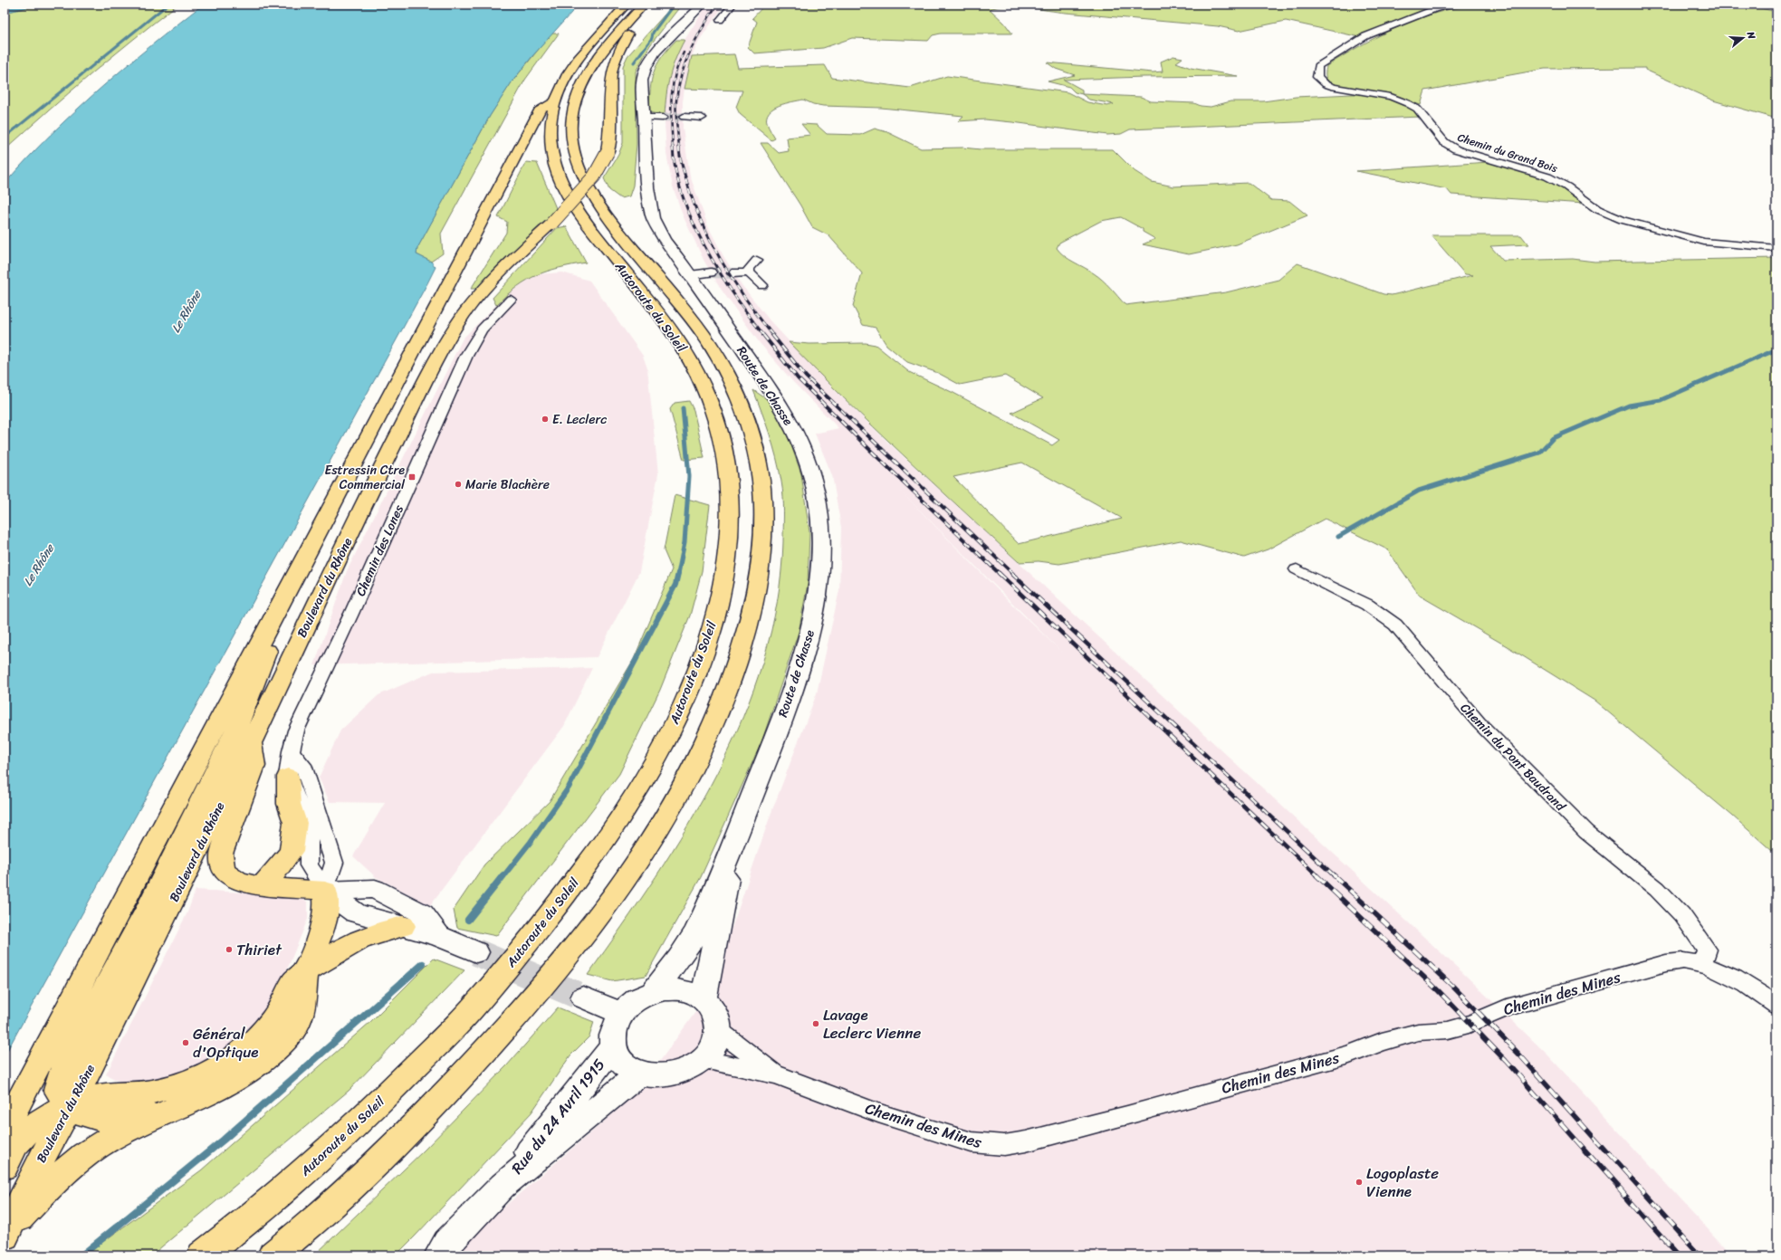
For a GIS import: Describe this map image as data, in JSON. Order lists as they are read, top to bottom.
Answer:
{
  "streets": {
    "highway": ["Autoroute du Soleil", "Boulevard du Rhône"],
    "main road": ["Route de Chasse", "Chemin des Lones", "Rue du 24 Avril 1915"],
    "street": ["Chemin du Grand Bois", "Chemin du Pont Baudrand", "Chemin des Mines"]
  },
  "crossings": [
    ["Autoroute du Soleil", "Boulevard du Rhône"],
    ["Route de Chasse", "Chemin des Mines"],
    ["Route de Chasse", "Rue du 24 Avril 1915"],
    ["Chemin du Pont Baudrand", "Chemin des Mines"],
    ["Chemin des Mines", "Rue du 24 Avril 1915"]
  ],
  "water": ["Le Rhône"],
  "places": {
    "other": [
      "E. Leclerc",
      "Marie Blachère",
      "Thiriet",
      "Lavage Leclerc Vienne",
      "Général d'Optique",
      "Logoplaste Vienne"
    ],
    "transit": ["Estressin Ctre Commercial"]
  },
  "north": "right"
}
